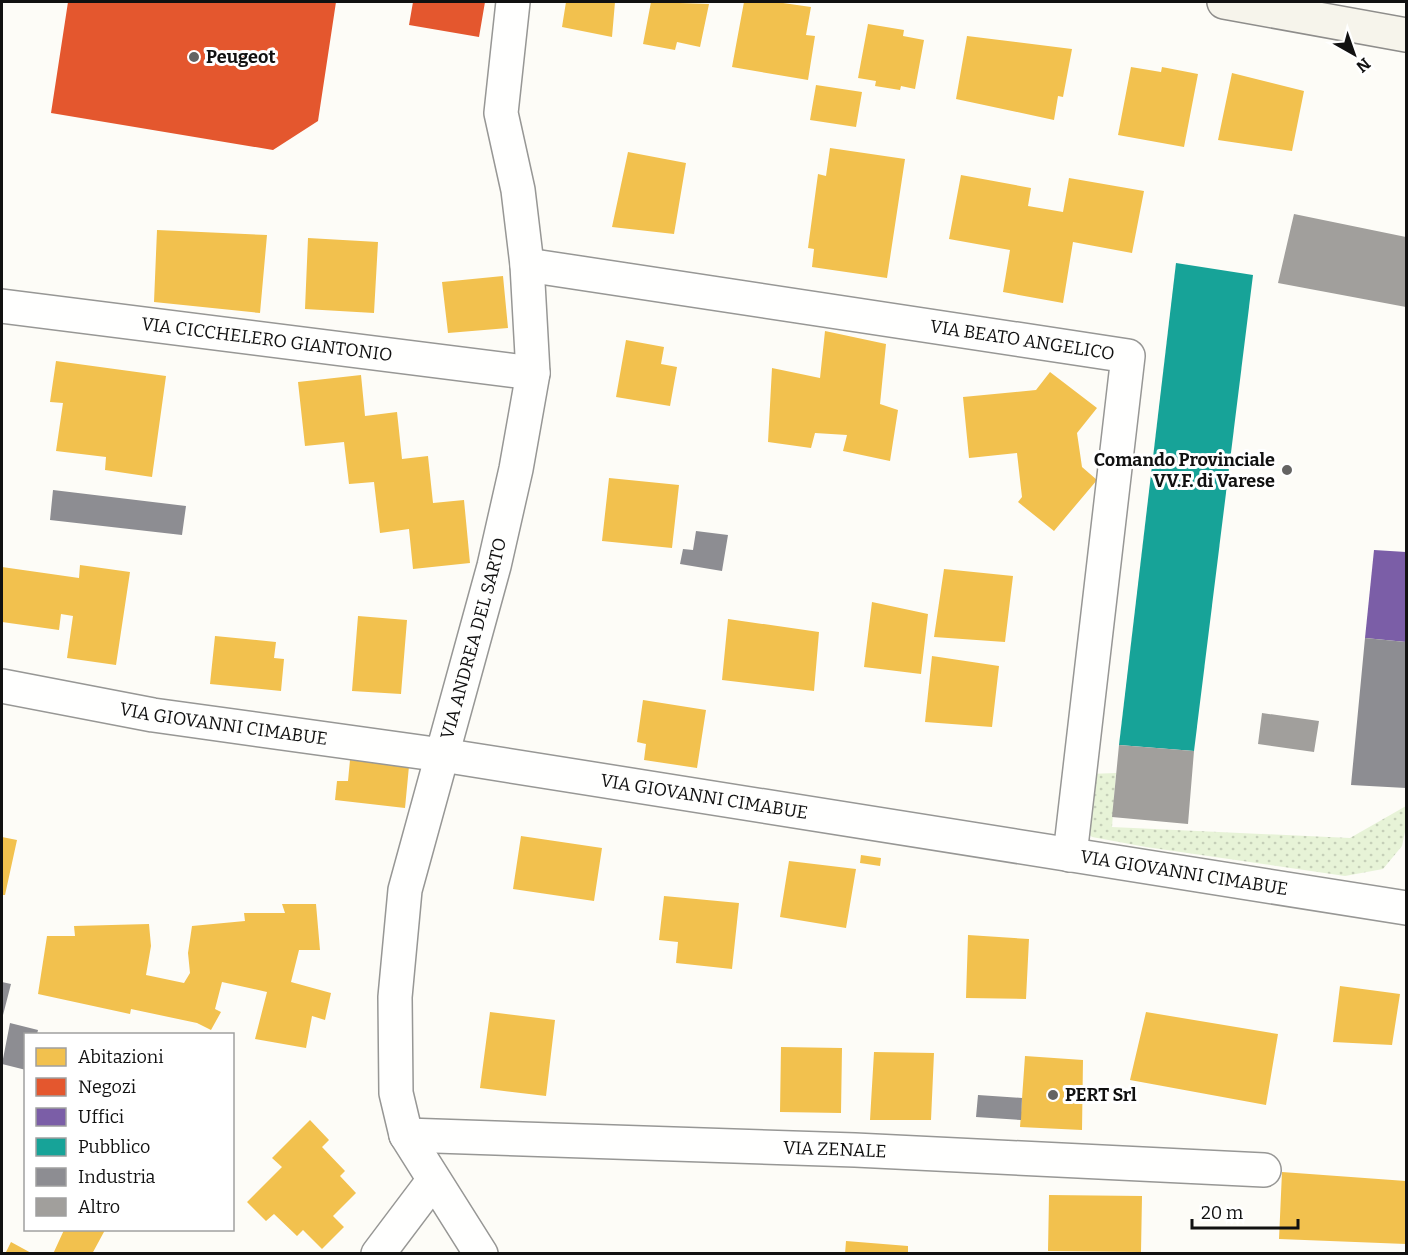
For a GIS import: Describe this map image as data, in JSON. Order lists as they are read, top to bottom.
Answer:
{
  "streets": {
    "street": [
      "VIA CICCHELERO GIANTONIO",
      "VIA BEATO ANGELICO",
      "VIA ANDREA DEL SARTO",
      "VIA GIOVANNI CIMABUE",
      "VIA ZENALE"
    ]
  },
  "crossings": [
    ["VIA CICCHELERO GIANTONIO", "VIA ANDREA DEL SARTO"],
    ["VIA BEATO ANGELICO", "VIA ANDREA DEL SARTO"],
    ["VIA BEATO ANGELICO", "VIA GIOVANNI CIMABUE"],
    ["VIA ANDREA DEL SARTO", "VIA GIOVANNI CIMABUE"],
    ["VIA ANDREA DEL SARTO", "VIA ZENALE"]
  ],
  "places": ["Peugeot", "Comando Provinciale VV.F. di Varese", "PERT Srl"],
  "legend": [
    "Abitazioni",
    "Negozi",
    "Uffici",
    "Pubblico",
    "Industria",
    "Altro"
  ],
  "scale_bar": "20 m",
  "north": "bottom right"
}
